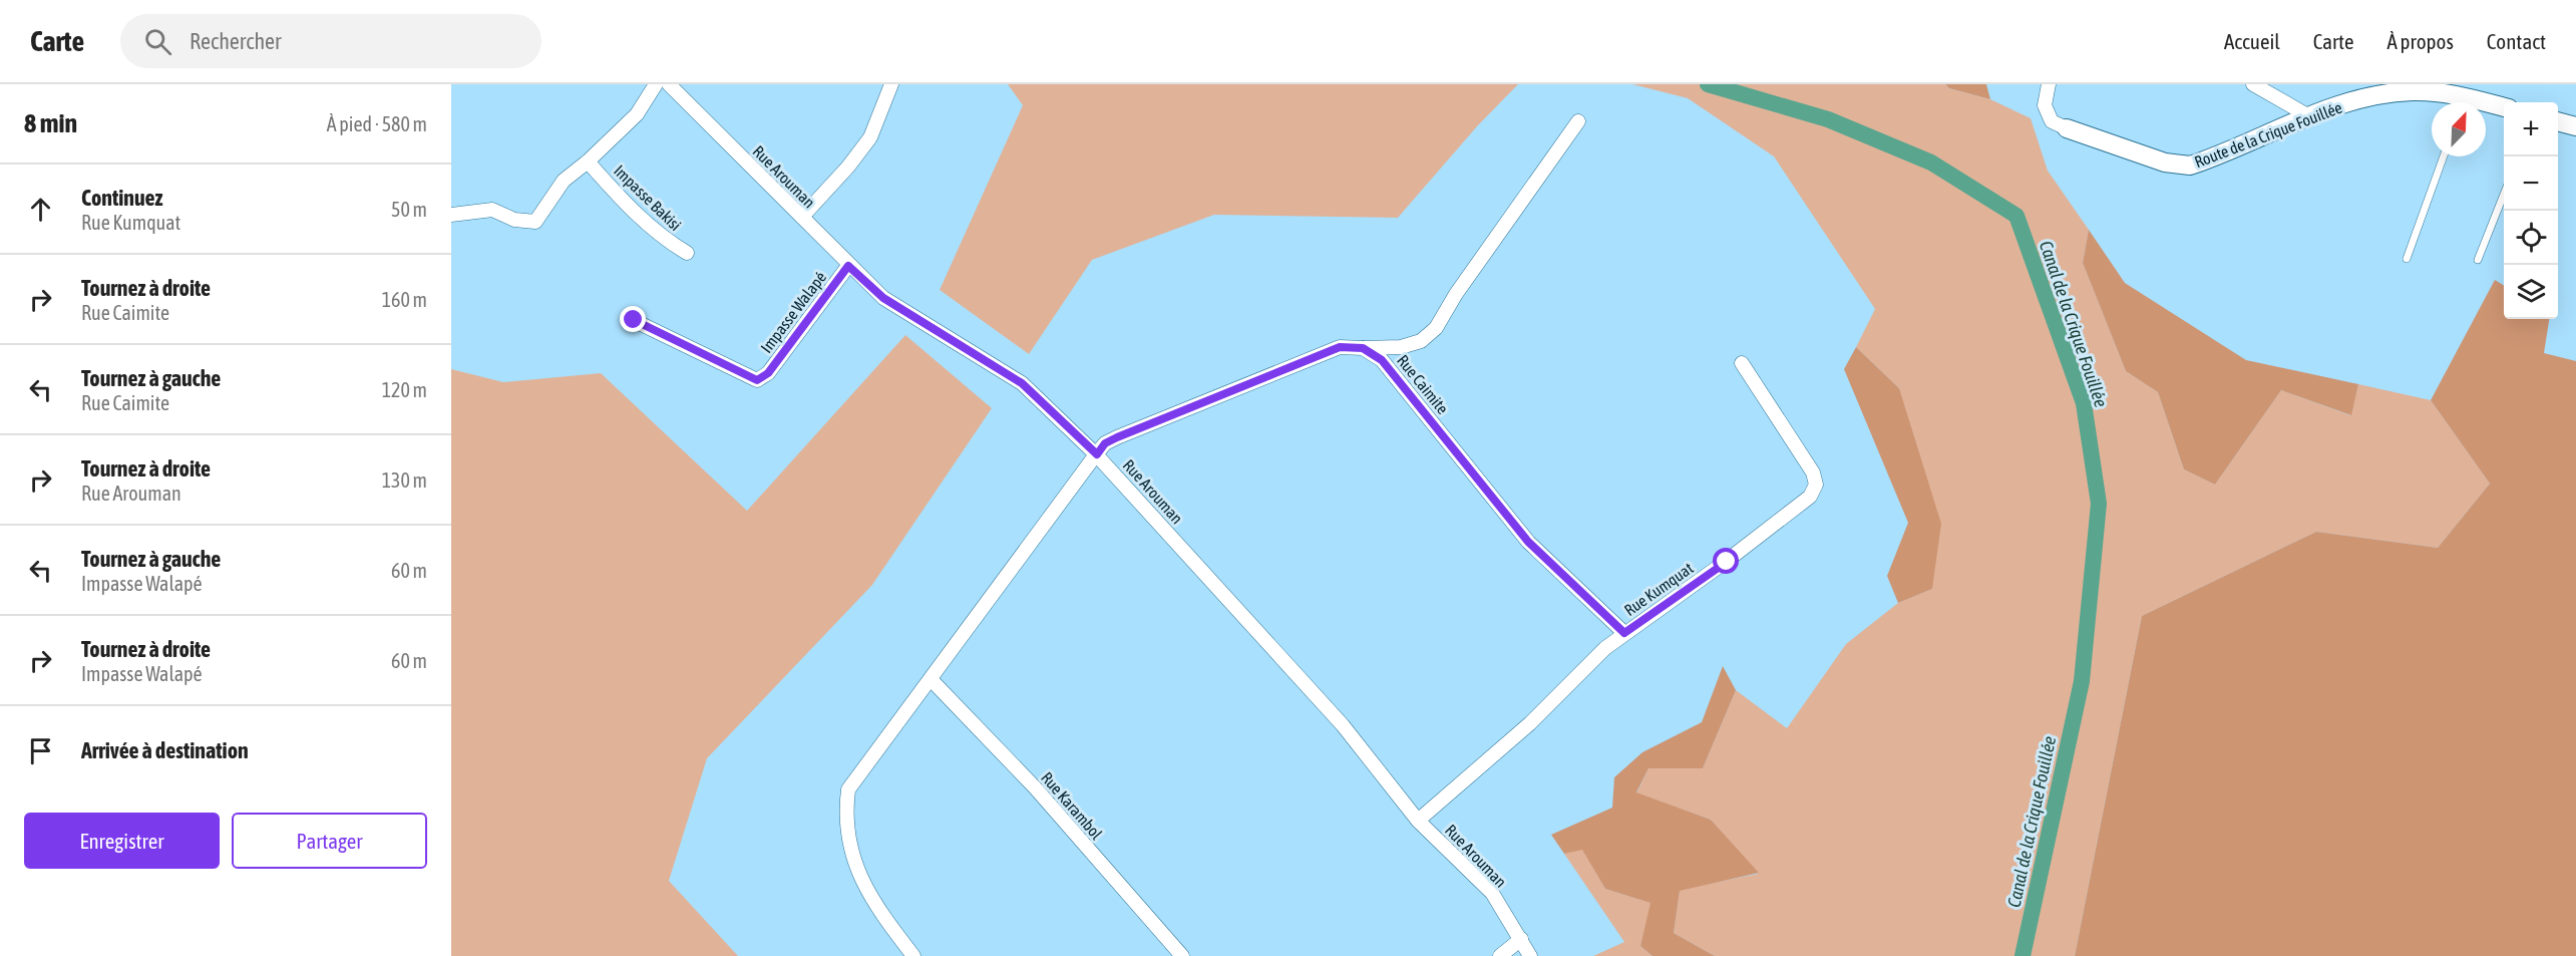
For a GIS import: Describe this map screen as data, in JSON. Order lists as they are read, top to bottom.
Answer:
{
  "streets": {
    "street": [
      "Route de la Crique Fouillée",
      "Rue Arouman",
      "Impasse Bakisi",
      "Impasse Walapé",
      "Rue Caimite",
      "Rue Kumquat",
      "Rue Karambol"
    ]
  },
  "crossings": [
    ["Rue Arouman", "Impasse Walapé"],
    ["Rue Arouman", "Rue Kumquat"],
    ["Rue Caimite", "Rue Kumquat"]
  ],
  "water": ["Canal de la Crique Fouillée"],
  "north": "top right",
  "page": {
    "header": "Carte",
    "search": "Rechercher",
    "nav": [
      "Accueil",
      "Carte",
      "À propos",
      "Contact"
    ],
    "heading": ["8 min", "À pied · 580 m"],
    "map_buttons": ["+", "−"],
    "list": [
      ["Continuez", "Rue Kumquat", "50 m"],
      ["Tournez à droite", "Rue Caimite", "160 m"],
      ["Tournez à gauche", "Rue Caimite", "120 m"],
      ["Tournez à droite", "Rue Arouman", "130 m"],
      ["Tournez à gauche", "Impasse Walapé", "60 m"],
      ["Tournez à droite", "Impasse Walapé", "60 m"],
      "Arrivée à destination"
    ],
    "buttons": ["Enregistrer", "Partager"]
  }
}
